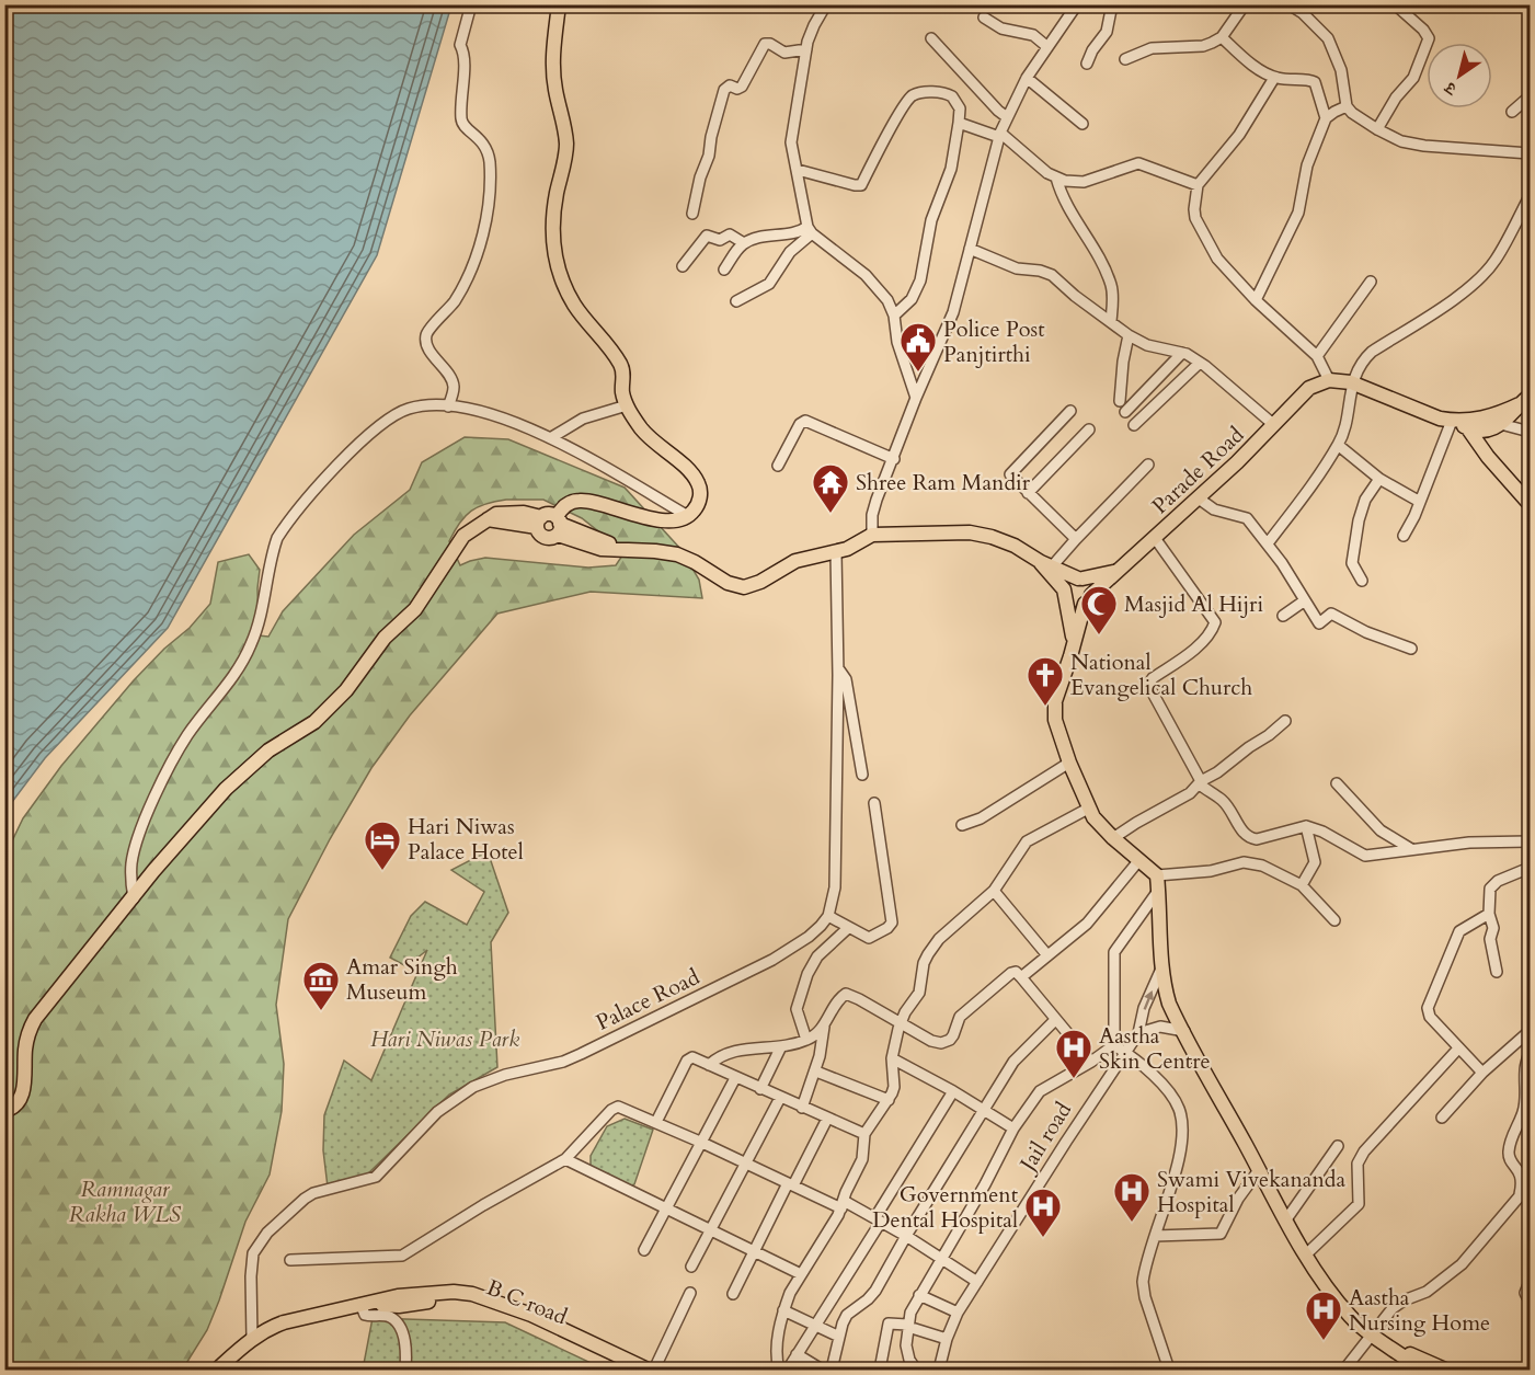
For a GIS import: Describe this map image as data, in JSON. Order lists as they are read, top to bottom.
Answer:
{
  "streets": {
    "main road": ["Parade Road", "B C road"],
    "street": ["Palace Road", "Jail road"]
  },
  "parks": ["Hari Niwas Park", "Ramnagar Rakha WLS"],
  "places": {
    "public building": ["Police Post Panjtirthi"],
    "temple": ["Shree Ram Mandir"],
    "mosque": ["Masjid Al Hijri"],
    "church": ["National Evangelical Church"],
    "hotel": ["Hari Niwas Palace Hotel"],
    "museum": ["Amar Singh Museum"],
    "hospital": [
      "Aastha Skin Centre",
      "Swami Vivekananda Hospital",
      "Government Dental Hospital",
      "Aastha Nursing Home"
    ]
  },
  "north": "bottom left"
}
